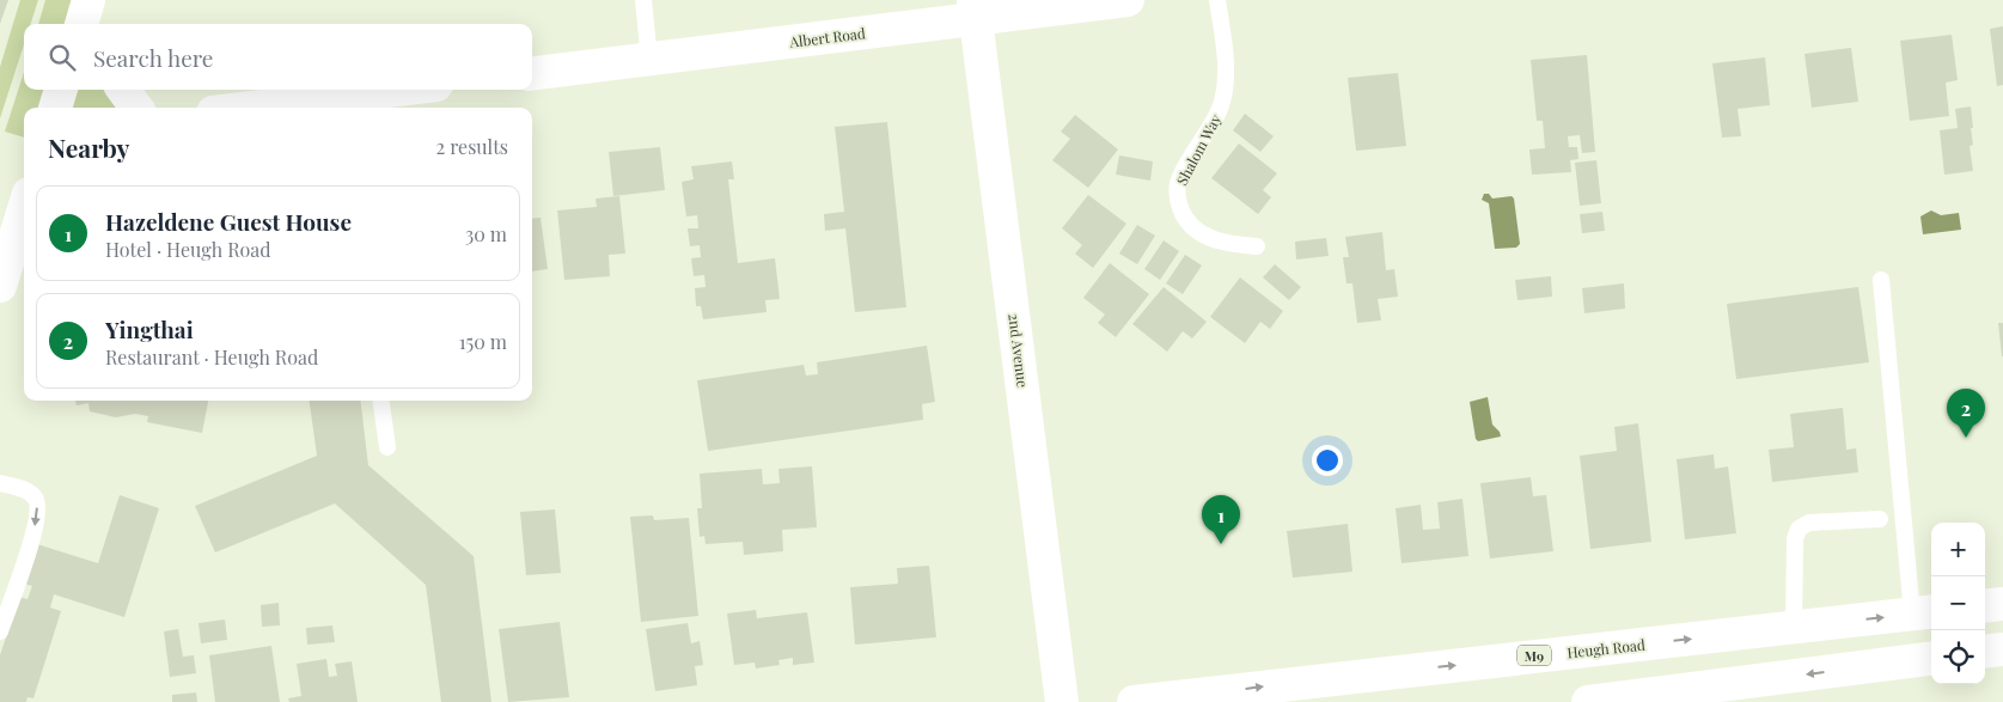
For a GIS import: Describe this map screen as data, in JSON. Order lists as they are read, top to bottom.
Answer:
{
  "streets": {
    "street": [
      "Albert Road",
      "2nd Avenue",
      "Heugh Road",
      "M9"
    ],
    "lane": ["Shalom Way"]
  },
  "crossings": [
    ["Albert Road", "2nd Avenue"]
  ],
  "page": {
    "search": "Search here",
    "heading": ["Nearby", "2 results"],
    "list": [
      {
        "mark": "1",
        "name": "Hazeldene Guest House",
        "note": "Hotel · Heugh Road",
        "value": "30 m"
      },
      {
        "mark": "2",
        "name": "Yingthai",
        "note": "Restaurant · Heugh Road",
        "value": "150 m"
      }
    ],
    "pins": ["2", "1"],
    "map_buttons": ["+", "−"]
  }
}
